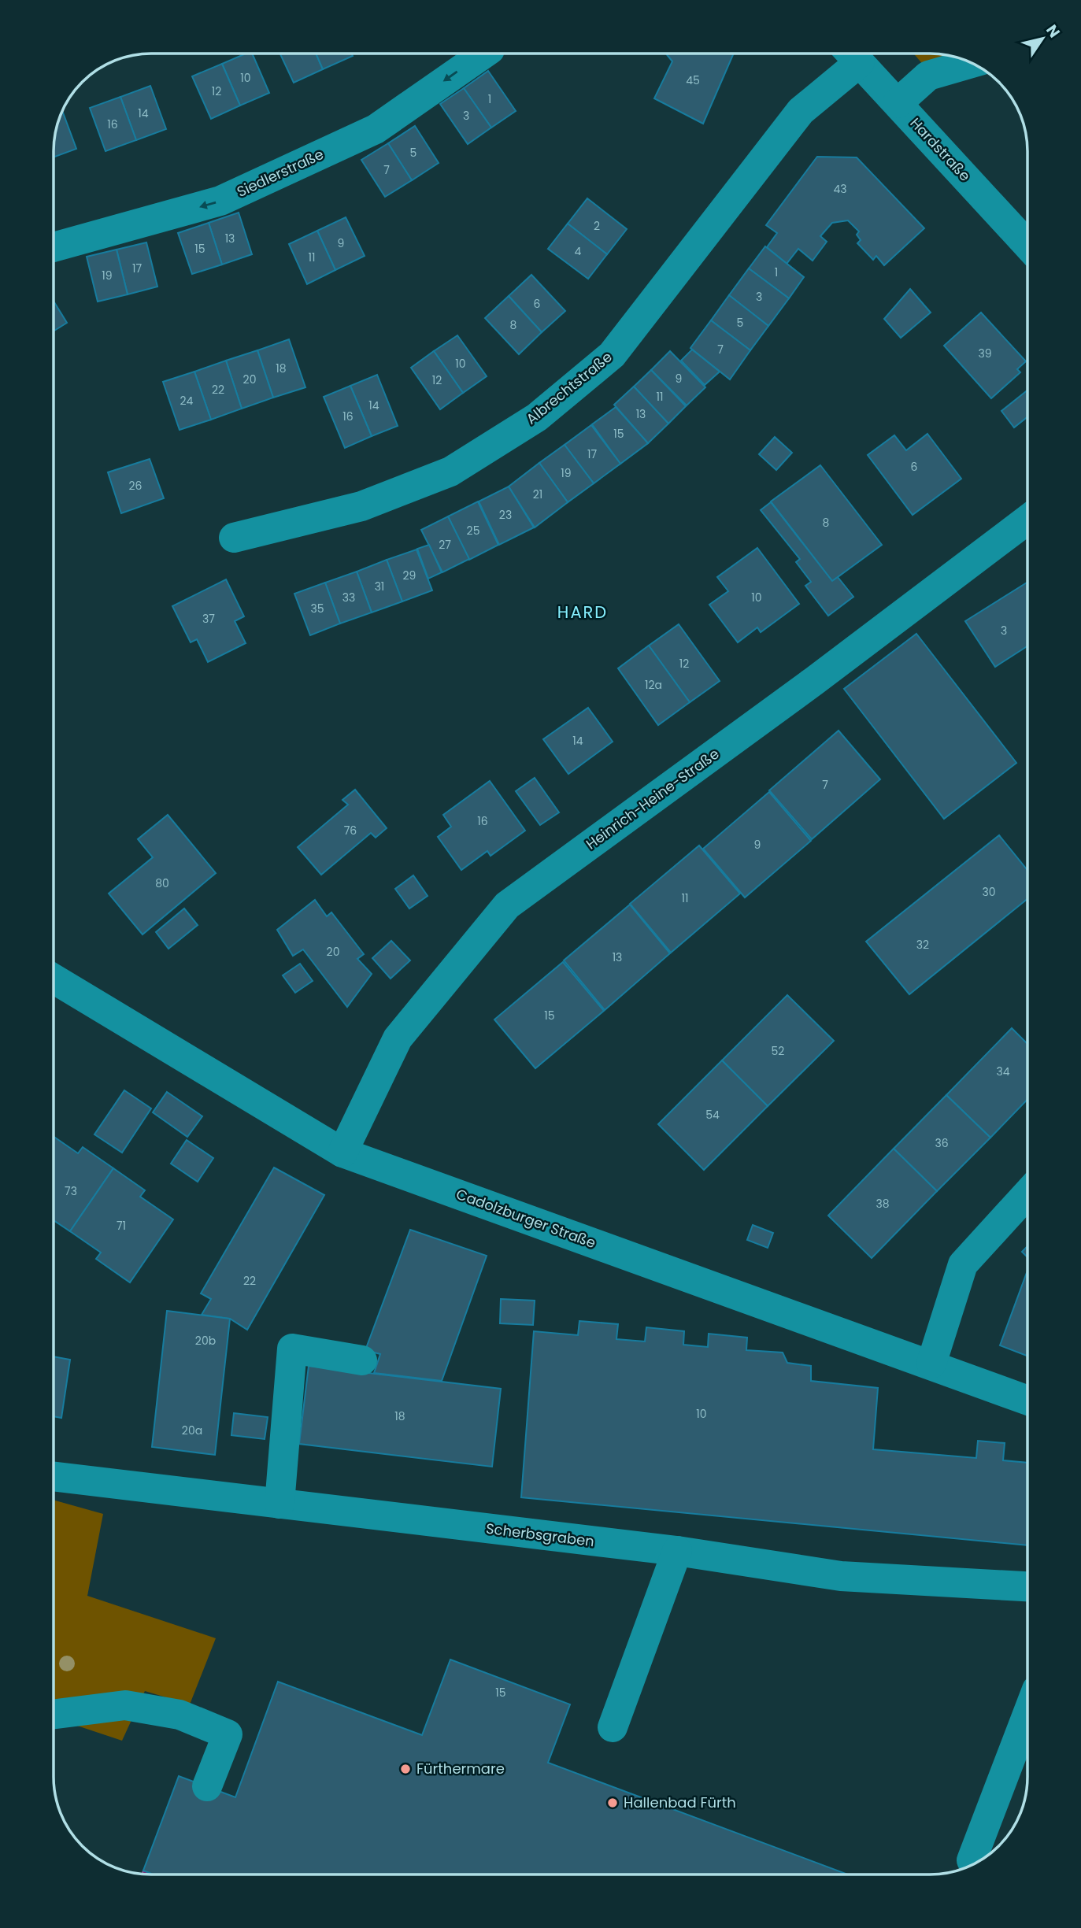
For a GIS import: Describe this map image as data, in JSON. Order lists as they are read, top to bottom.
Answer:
{
  "streets": {
    "street": [
      "Hardstraße",
      "Siedlerstraße",
      "Albrechtstraße",
      "Heinrich-Heine-Straße",
      "Cadolzburger Straße",
      "Scherbsgraben"
    ]
  },
  "crossings": [
    ["Heinrich-Heine-Straße", "Cadolzburger Straße"]
  ],
  "one_way": ["Siedlerstraße"],
  "districts": ["HARD"],
  "places": ["Fürthermare", "Hallenbad Fürth"],
  "house_numbers": [
    "10",
    "45",
    "12",
    "1",
    "14",
    "3",
    "16",
    "5",
    "7",
    "43",
    "2",
    "13",
    "9",
    "15",
    "4",
    "11",
    "17",
    "1",
    "19",
    "3",
    "6",
    "5",
    "8",
    "7",
    "39",
    "10",
    "18",
    "9",
    "20",
    "12",
    "22",
    "11",
    "24",
    "14",
    "13",
    "16",
    "15",
    "17",
    "6",
    "19",
    "26",
    "21",
    "23",
    "8",
    "25",
    "27",
    "29",
    "31",
    "33",
    "10",
    "35",
    "37",
    "3",
    "12",
    "12a",
    "14",
    "7",
    "16",
    "76",
    "9",
    "80",
    "30",
    "11",
    "32",
    "20",
    "13",
    "15",
    "52",
    "34",
    "54",
    "36",
    "73",
    "38",
    "71",
    "22",
    "20b",
    "10",
    "18",
    "20a",
    "15"
  ],
  "north": "top right"
}
